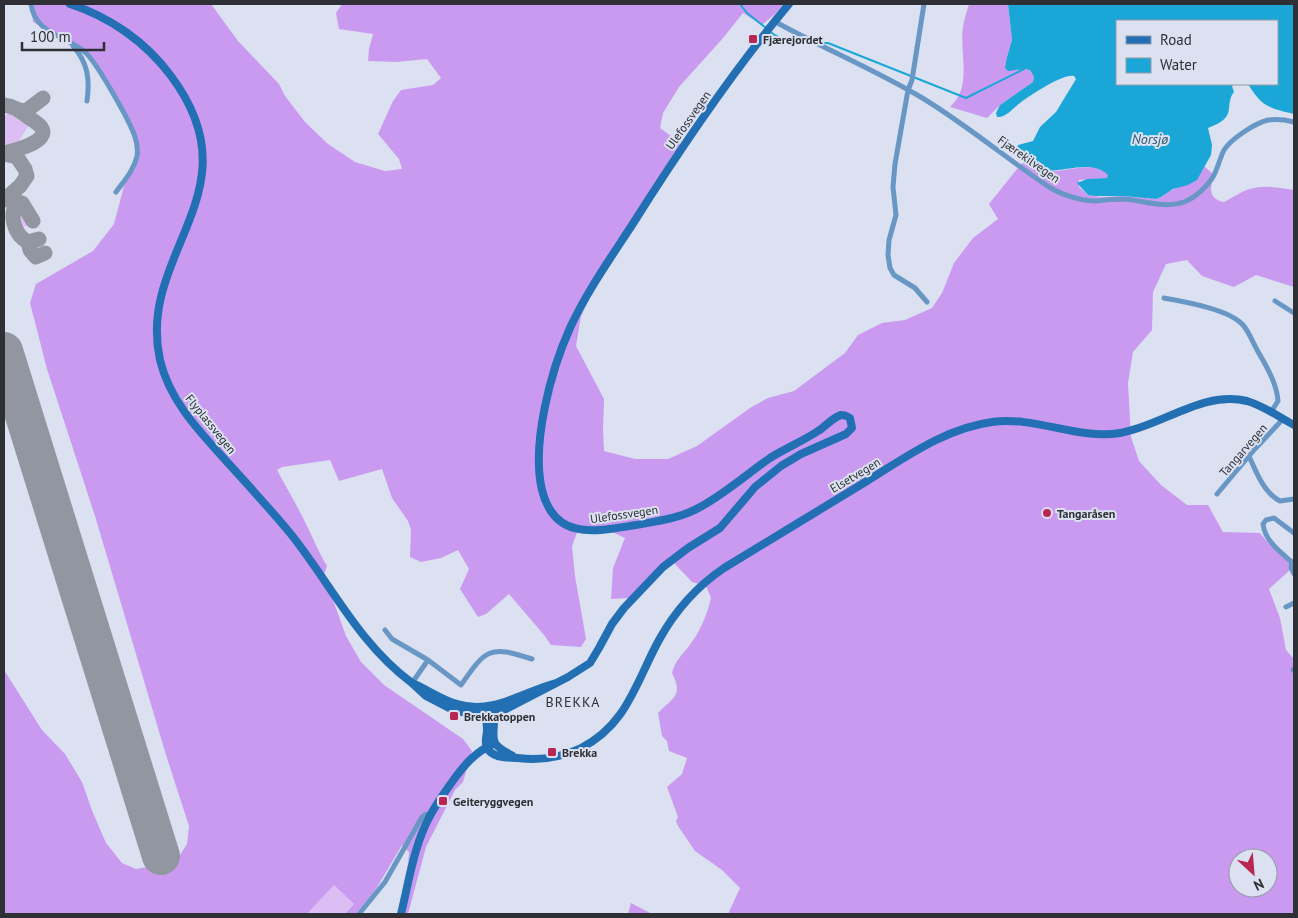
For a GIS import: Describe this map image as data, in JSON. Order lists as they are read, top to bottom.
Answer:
{
  "streets": {
    "main road": ["Ulefossvegen", "Flyplassvegen", "Elsetvegen"],
    "street": ["Fjærekilvegen", "Tangarvegen"]
  },
  "crossings": [
    ["Ulefossvegen", "Fjærekilvegen"],
    ["Ulefossvegen", "Flyplassvegen"],
    ["Tangarvegen", "Elsetvegen"]
  ],
  "districts": ["BREKKA"],
  "water": ["Norsjø"],
  "places": {
    "transit": [
      "Fjærejordet",
      "Brekkatoppen",
      "Brekka",
      "Geiteryggvegen"
    ],
    "other": ["Tangaråsen"]
  },
  "legend": ["Road", "Water"],
  "scale_bar": "100 m",
  "north": "bottom right"
}
